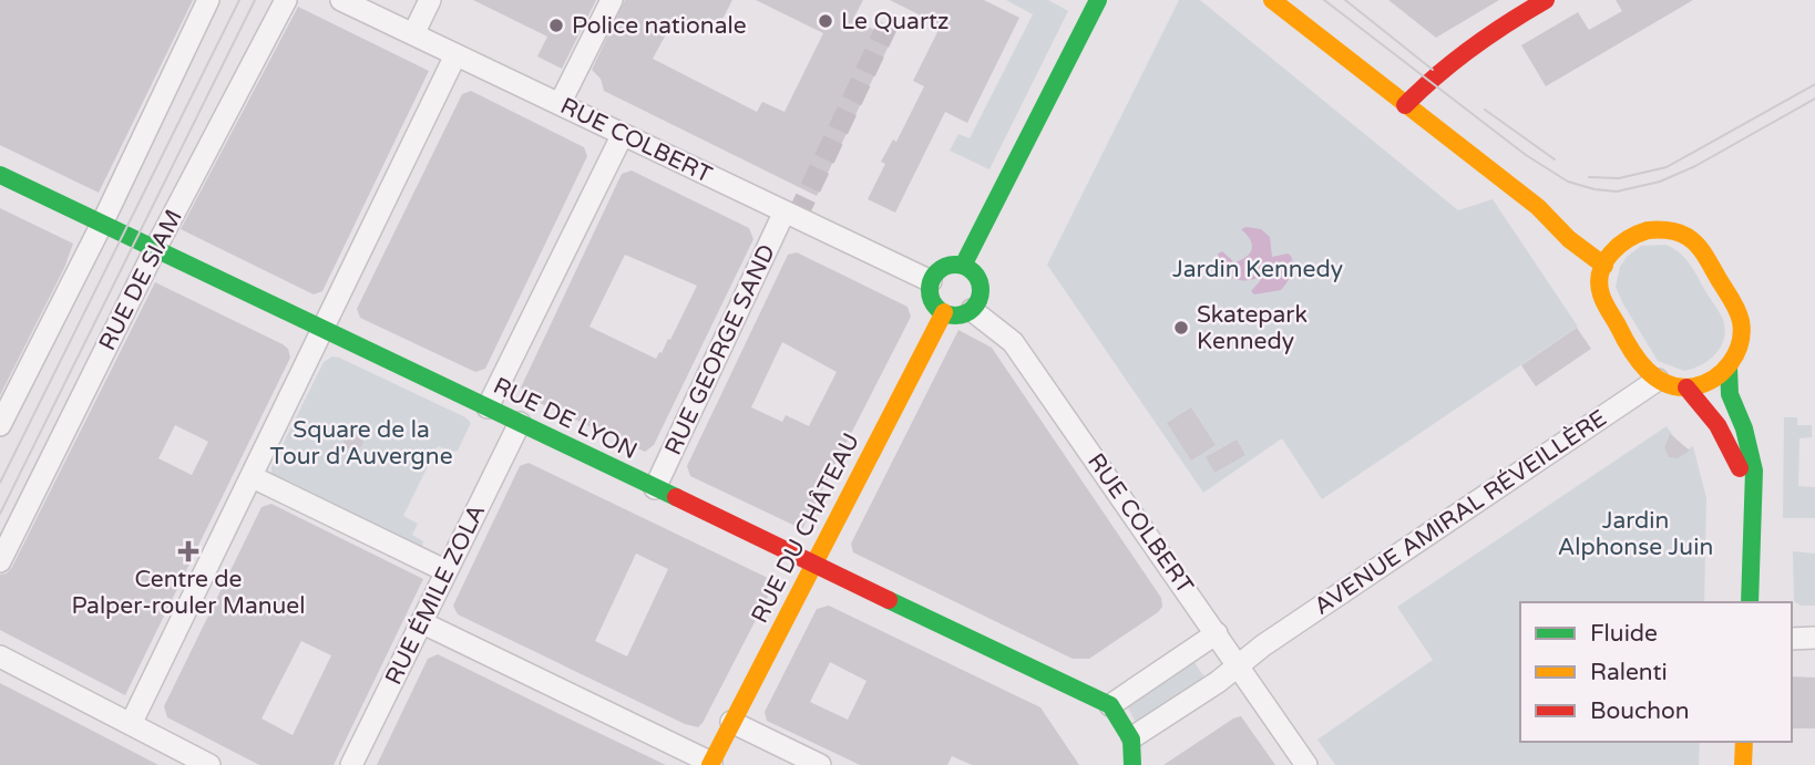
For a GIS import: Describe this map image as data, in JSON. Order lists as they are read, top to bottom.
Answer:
{
  "streets": {
    "main road": ["RUE DE LYON", "RUE DU CHÂTEAU"],
    "street": [
      "RUE COLBERT",
      "RUE DE SIAM",
      "RUE GEORGE SAND",
      "AVENUE AMIRAL RÉVEILLÈRE",
      "RUE ÉMILE ZOLA"
    ]
  },
  "crossings": [
    ["RUE COLBERT", "RUE GEORGE SAND"],
    ["RUE COLBERT", "AVENUE AMIRAL RÉVEILLÈRE"],
    ["RUE COLBERT", "RUE DU CHÂTEAU"],
    ["RUE DE SIAM", "RUE DE LYON"],
    ["RUE GEORGE SAND", "RUE DE LYON"],
    ["RUE DE LYON", "AVENUE AMIRAL RÉVEILLÈRE"],
    ["RUE DE LYON", "RUE DU CHÂTEAU"],
    ["RUE DE LYON", "RUE ÉMILE ZOLA"]
  ],
  "parks": ["Jardin Kennedy", "Square de la Tour d'Auvergne", "Jardin Alphonse Juin"],
  "places": {
    "other": ["Le Quartz", "Police nationale", "Skatepark Kennedy"],
    "health": ["Centre de Palper-rouler Manuel"]
  },
  "legend": ["Fluide", "Ralenti", "Bouchon"]
}
